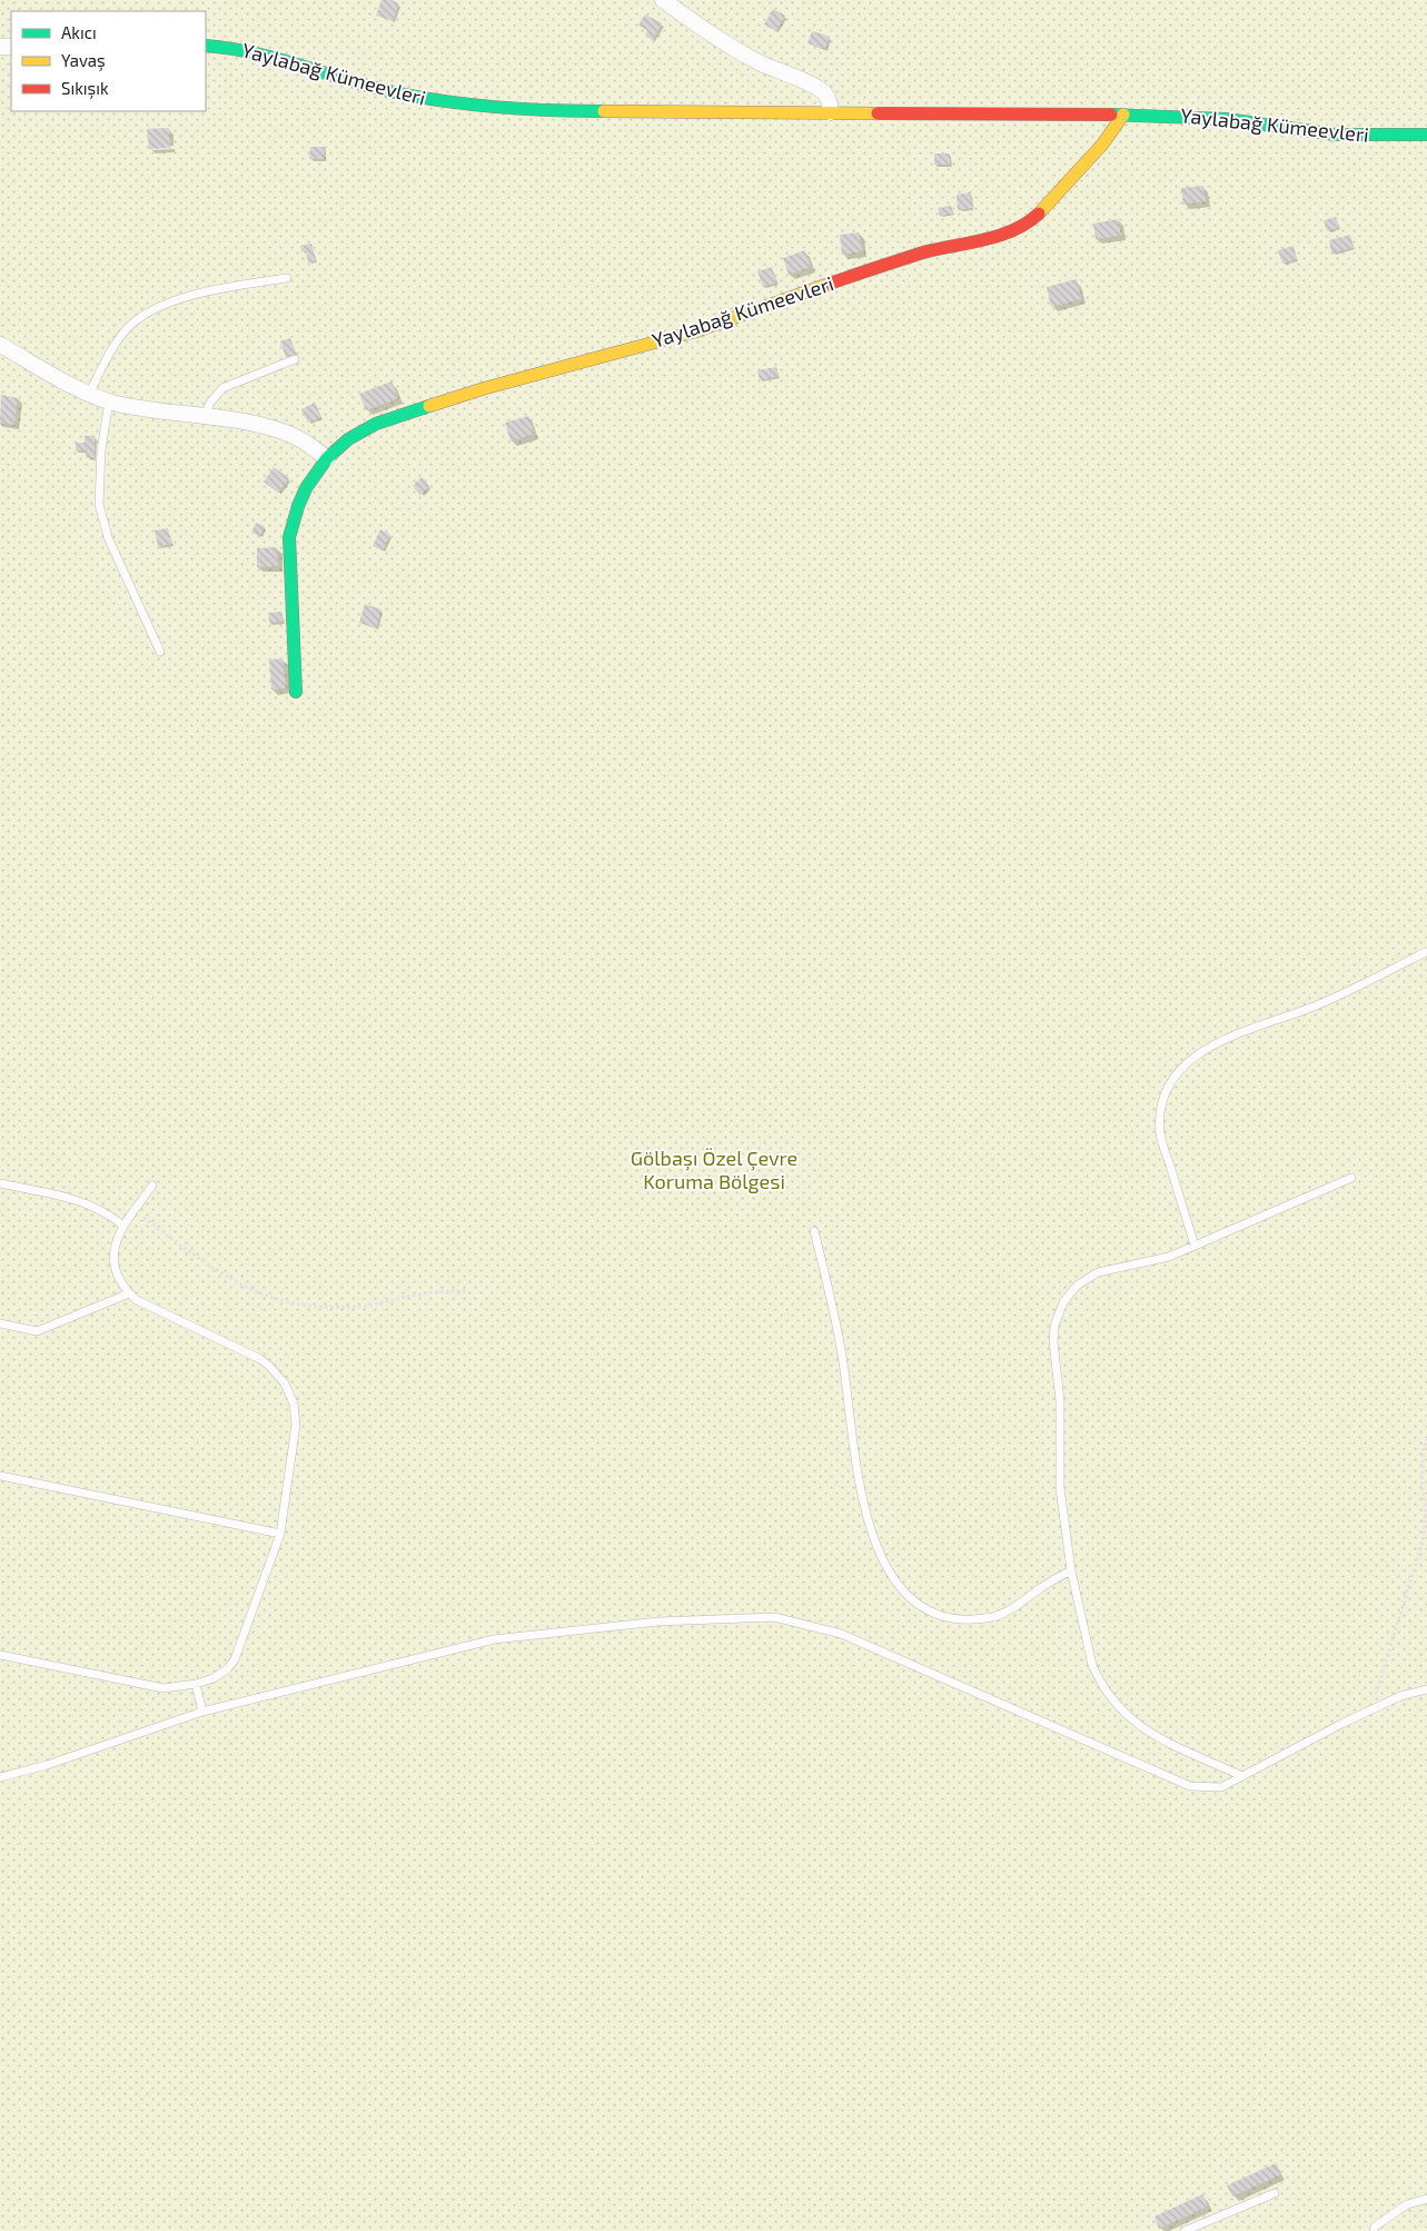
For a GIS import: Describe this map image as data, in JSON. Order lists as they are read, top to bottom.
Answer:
{
  "streets": {
    "street": ["Yaylabağ Kümeevleri"]
  },
  "parks": ["Gölbaşı Özel Çevre Koruma Bölgesi"],
  "legend": ["Akıcı", "Yavaş", "Sıkışık"]
}
